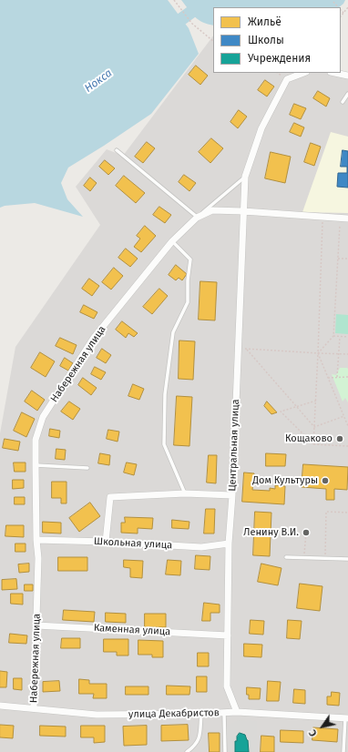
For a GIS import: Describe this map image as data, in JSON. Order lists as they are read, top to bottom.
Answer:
{
  "streets": {
    "street": [
      "Набережная улица",
      "Центральная улица",
      "Школьная улица",
      "Каменная улица",
      "улица Декабристов"
    ]
  },
  "crossings": [
    ["Набережная улица", "Центральная улица"],
    ["Набережная улица", "Школьная улица"],
    ["Набережная улица", "Каменная улица"],
    ["Набережная улица", "улица Декабристов"],
    ["Центральная улица", "Школьная улица"],
    ["Центральная улица", "Каменная улица"],
    ["Центральная улица", "улица Декабристов"]
  ],
  "water": ["Нокса"],
  "places": ["Кощаково", "Дом Культуры", "Ленину В.И."],
  "legend": ["Жильё", "Школы", "Учреждения"],
  "north": "bottom left"
}
